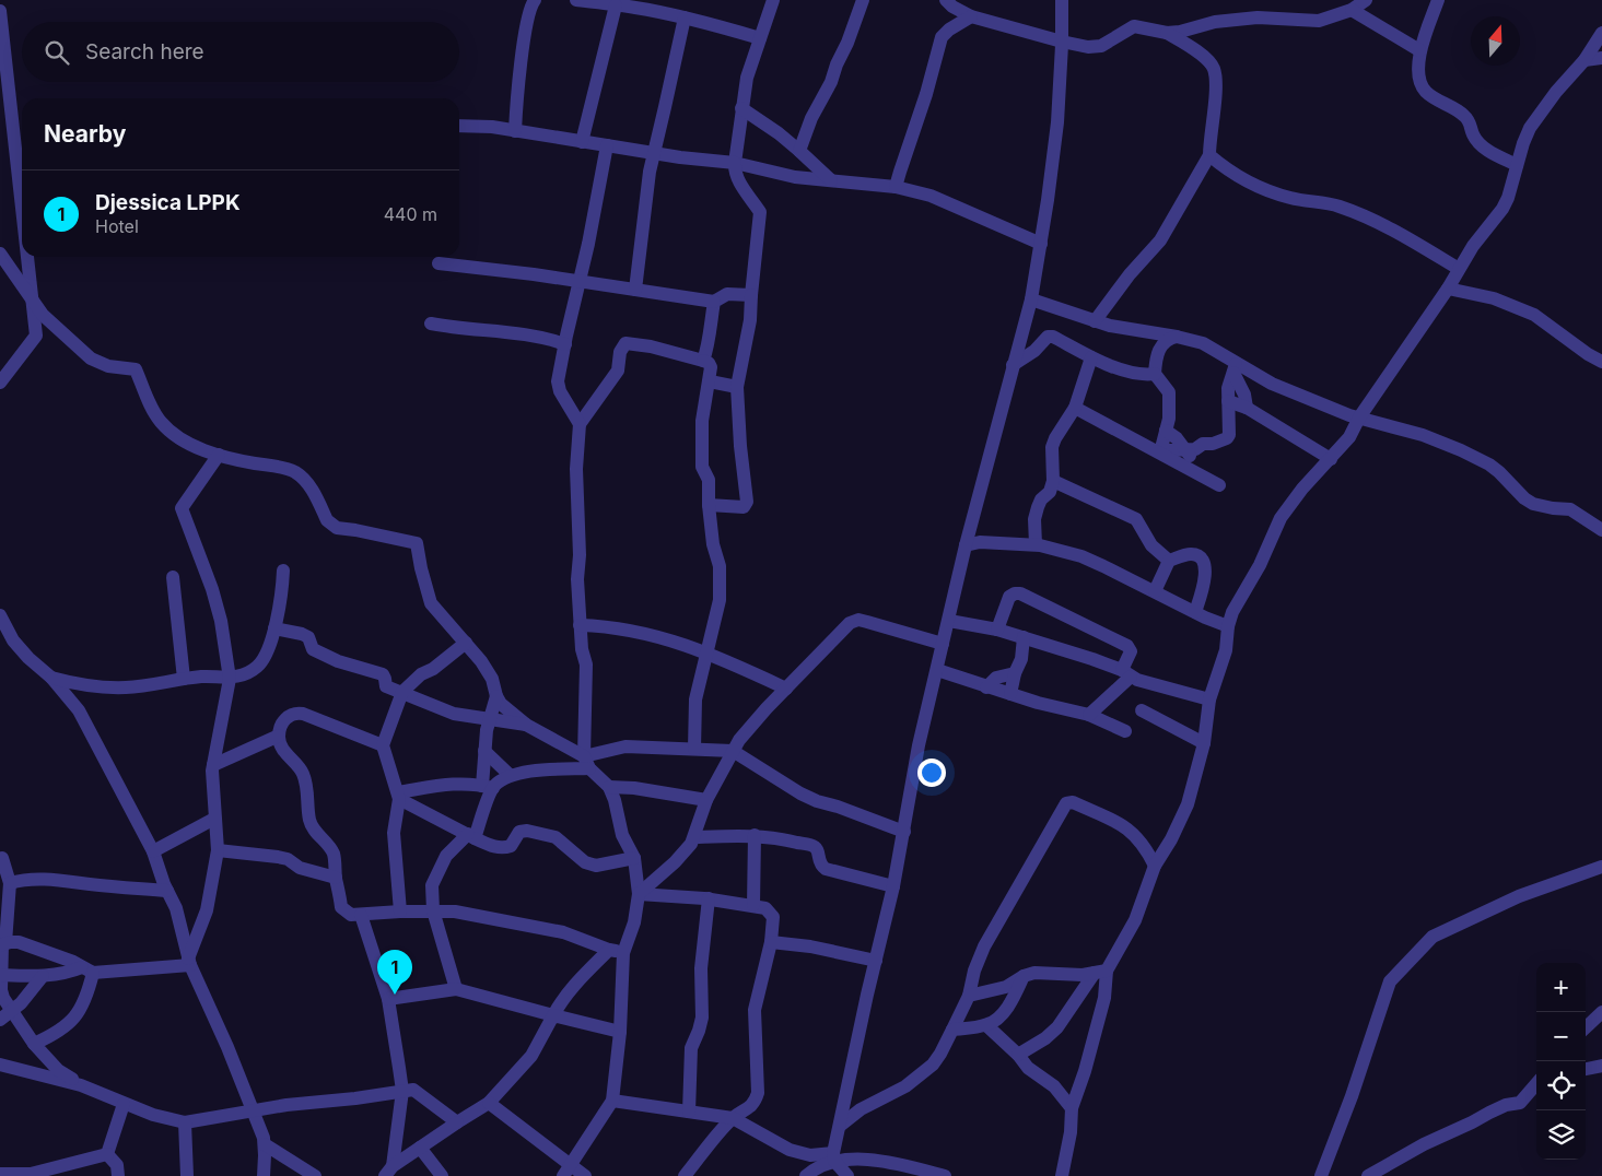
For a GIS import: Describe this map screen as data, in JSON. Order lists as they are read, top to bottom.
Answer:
{
  "north": "top",
  "page": {
    "search": "Search here",
    "heading": "Nearby",
    "list": [
      {
        "mark": "1",
        "name": "Djessica LPPK",
        "note": "Hotel",
        "value": "440 m"
      }
    ],
    "pins": "1",
    "map_buttons": ["+", "−"]
  }
}
